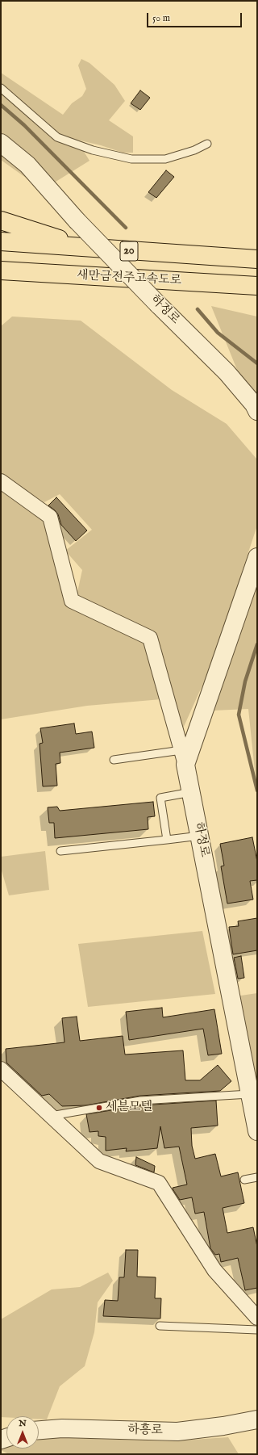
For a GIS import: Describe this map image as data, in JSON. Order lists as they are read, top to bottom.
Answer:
{
  "streets": {
    "highway": ["20", "새만금전주고속도로"],
    "street": ["하정로", "하흥로"]
  },
  "places": ["세븐모텔"],
  "scale_bar": "50 m",
  "north": "top"
}
